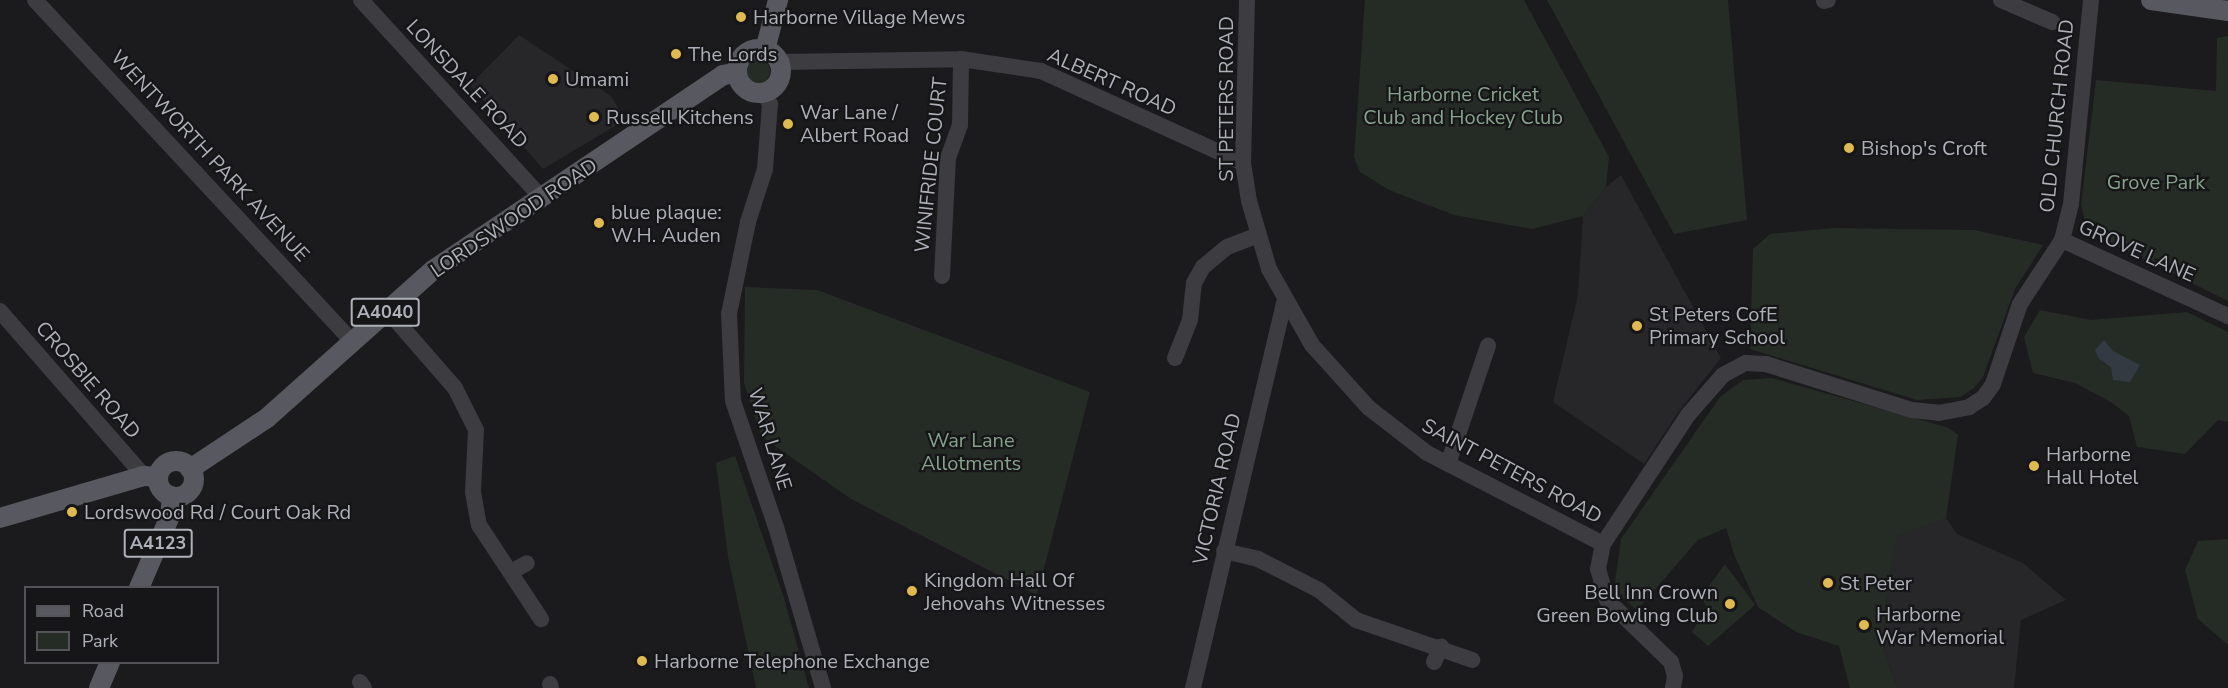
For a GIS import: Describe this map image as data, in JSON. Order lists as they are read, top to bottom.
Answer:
{
  "streets": {
    "main road": ["LORDSWOOD ROAD", "A4040", "A4123"],
    "street": [
      "ALBERT ROAD",
      "LONSDALE ROAD",
      "ST PETERS ROAD",
      "OLD CHURCH ROAD",
      "WENTWORTH PARK AVENUE",
      "WINIFRIDE COURT",
      "GROVE LANE",
      "CROSBIE ROAD",
      "WAR LANE",
      "SAINT PETERS ROAD",
      "VICTORIA ROAD"
    ]
  },
  "crossings": [
    ["ALBERT ROAD", "ST PETERS ROAD"],
    ["ALBERT ROAD", "WINIFRIDE COURT"],
    ["ALBERT ROAD", "LORDSWOOD ROAD"],
    ["ALBERT ROAD", "WAR LANE"],
    ["LONSDALE ROAD", "LORDSWOOD ROAD"],
    ["ST PETERS ROAD", "SAINT PETERS ROAD"],
    ["ST PETERS ROAD", "VICTORIA ROAD"],
    ["OLD CHURCH ROAD", "GROVE LANE"],
    ["OLD CHURCH ROAD", "SAINT PETERS ROAD"],
    ["WENTWORTH PARK AVENUE", "LORDSWOOD ROAD"],
    ["LORDSWOOD ROAD", "CROSBIE ROAD"],
    ["LORDSWOOD ROAD", "WAR LANE"],
    ["LORDSWOOD ROAD", "A4123"],
    ["CROSBIE ROAD", "A4123"],
    ["SAINT PETERS ROAD", "VICTORIA ROAD"]
  ],
  "parks": ["Harborne Cricket Club and Hockey Club", "Grove Park", "War Lane Allotments"],
  "places": [
    "Harborne Village Mews",
    "The Lords",
    "Umami",
    "Russell Kitchens",
    "War Lane / Albert Road",
    "Bishop's Croft",
    "blue plaque: W.H. Auden",
    "St Peters CofE Primary School",
    "Harborne Hall Hotel",
    "Lordswood Rd / Court Oak Rd",
    "St Peter",
    "Kingdom Hall Of Jehovahs Witnesses",
    "Bell Inn Crown Green Bowling Club",
    "Harborne War Memorial",
    "Harborne Telephone Exchange"
  ],
  "legend": ["Road", "Park"]
}
